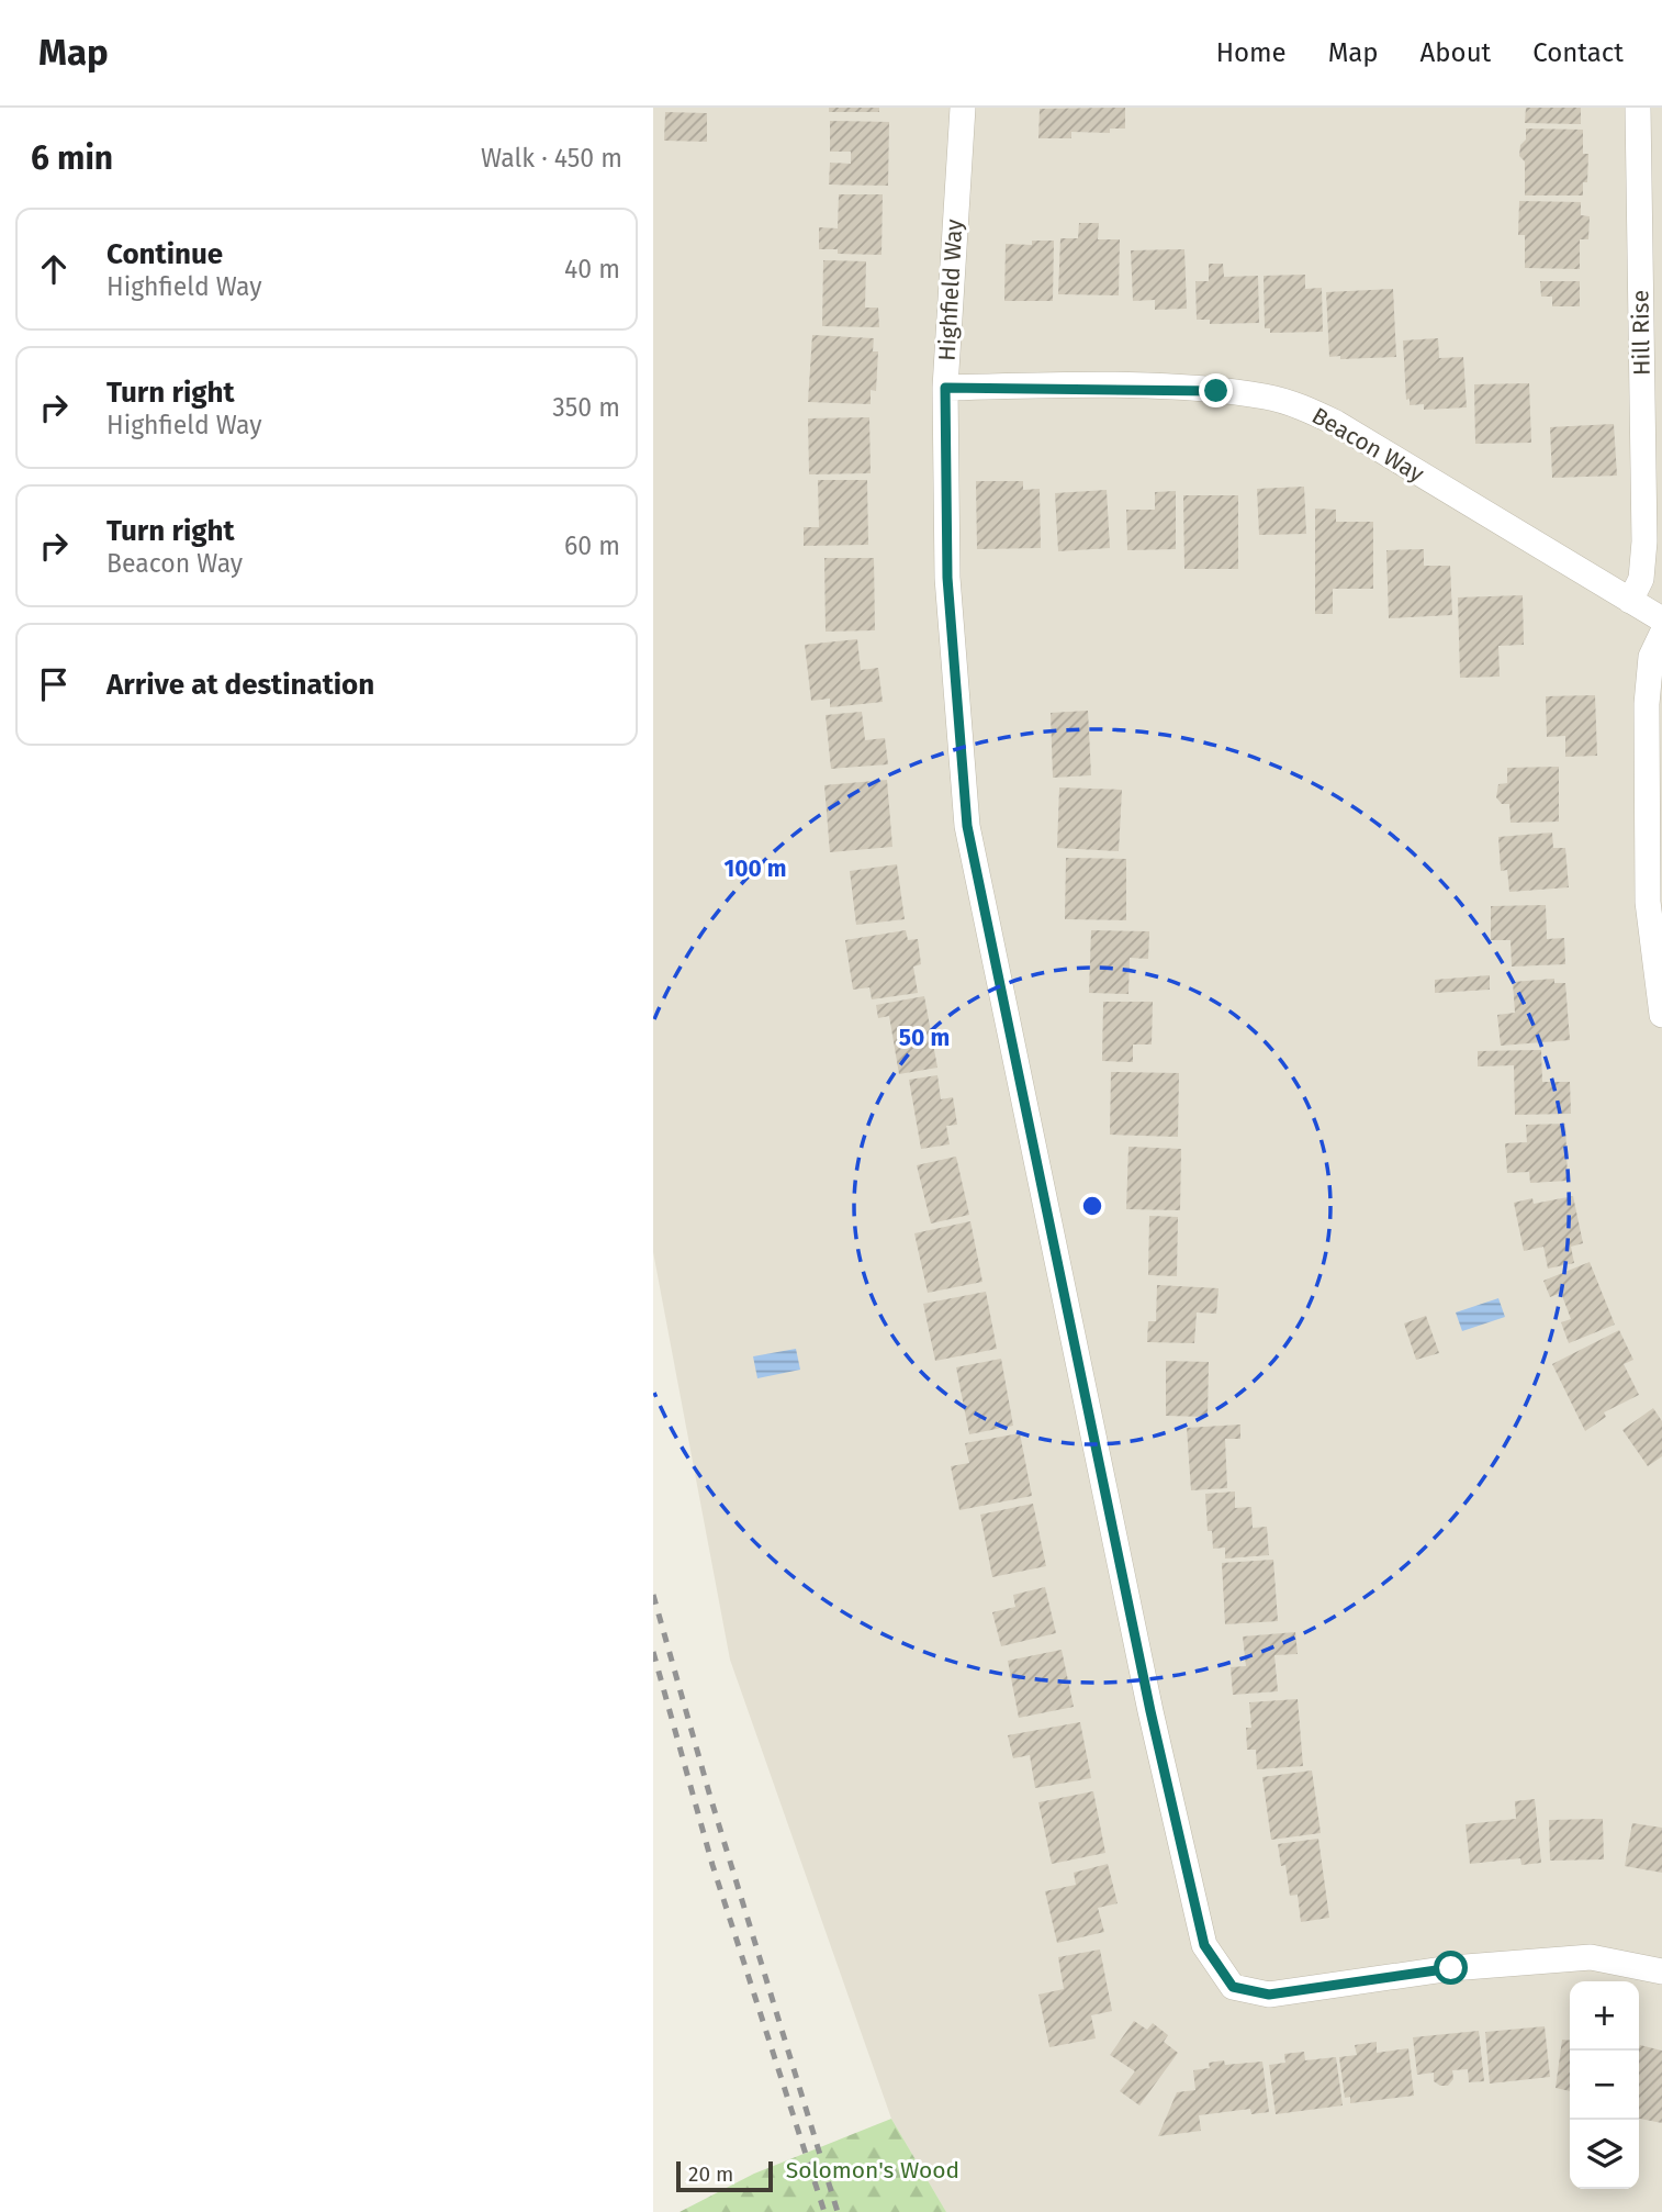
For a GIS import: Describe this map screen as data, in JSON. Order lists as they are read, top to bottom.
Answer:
{
  "streets": {
    "street": ["Highfield Way", "Hill Rise", "Beacon Way"]
  },
  "crossings": [
    ["Highfield Way", "Beacon Way"],
    ["Hill Rise", "Beacon Way"]
  ],
  "parks": ["Solomon's Wood"],
  "scale_bar": "20 m",
  "page": {
    "header": "Map",
    "nav": [
      "Home",
      "Map",
      "About",
      "Contact"
    ],
    "heading": ["6 min", "Walk · 450 m"],
    "list": [
      ["Continue", "Highfield Way", "40 m"],
      ["Turn right", "Highfield Way", "350 m"],
      ["Turn right", "Beacon Way", "60 m"],
      "Arrive at destination"
    ],
    "map_buttons": ["+", "−"],
    "scale": "20 m"
  },
  "rings": ["100 m", "50 m"]
}
